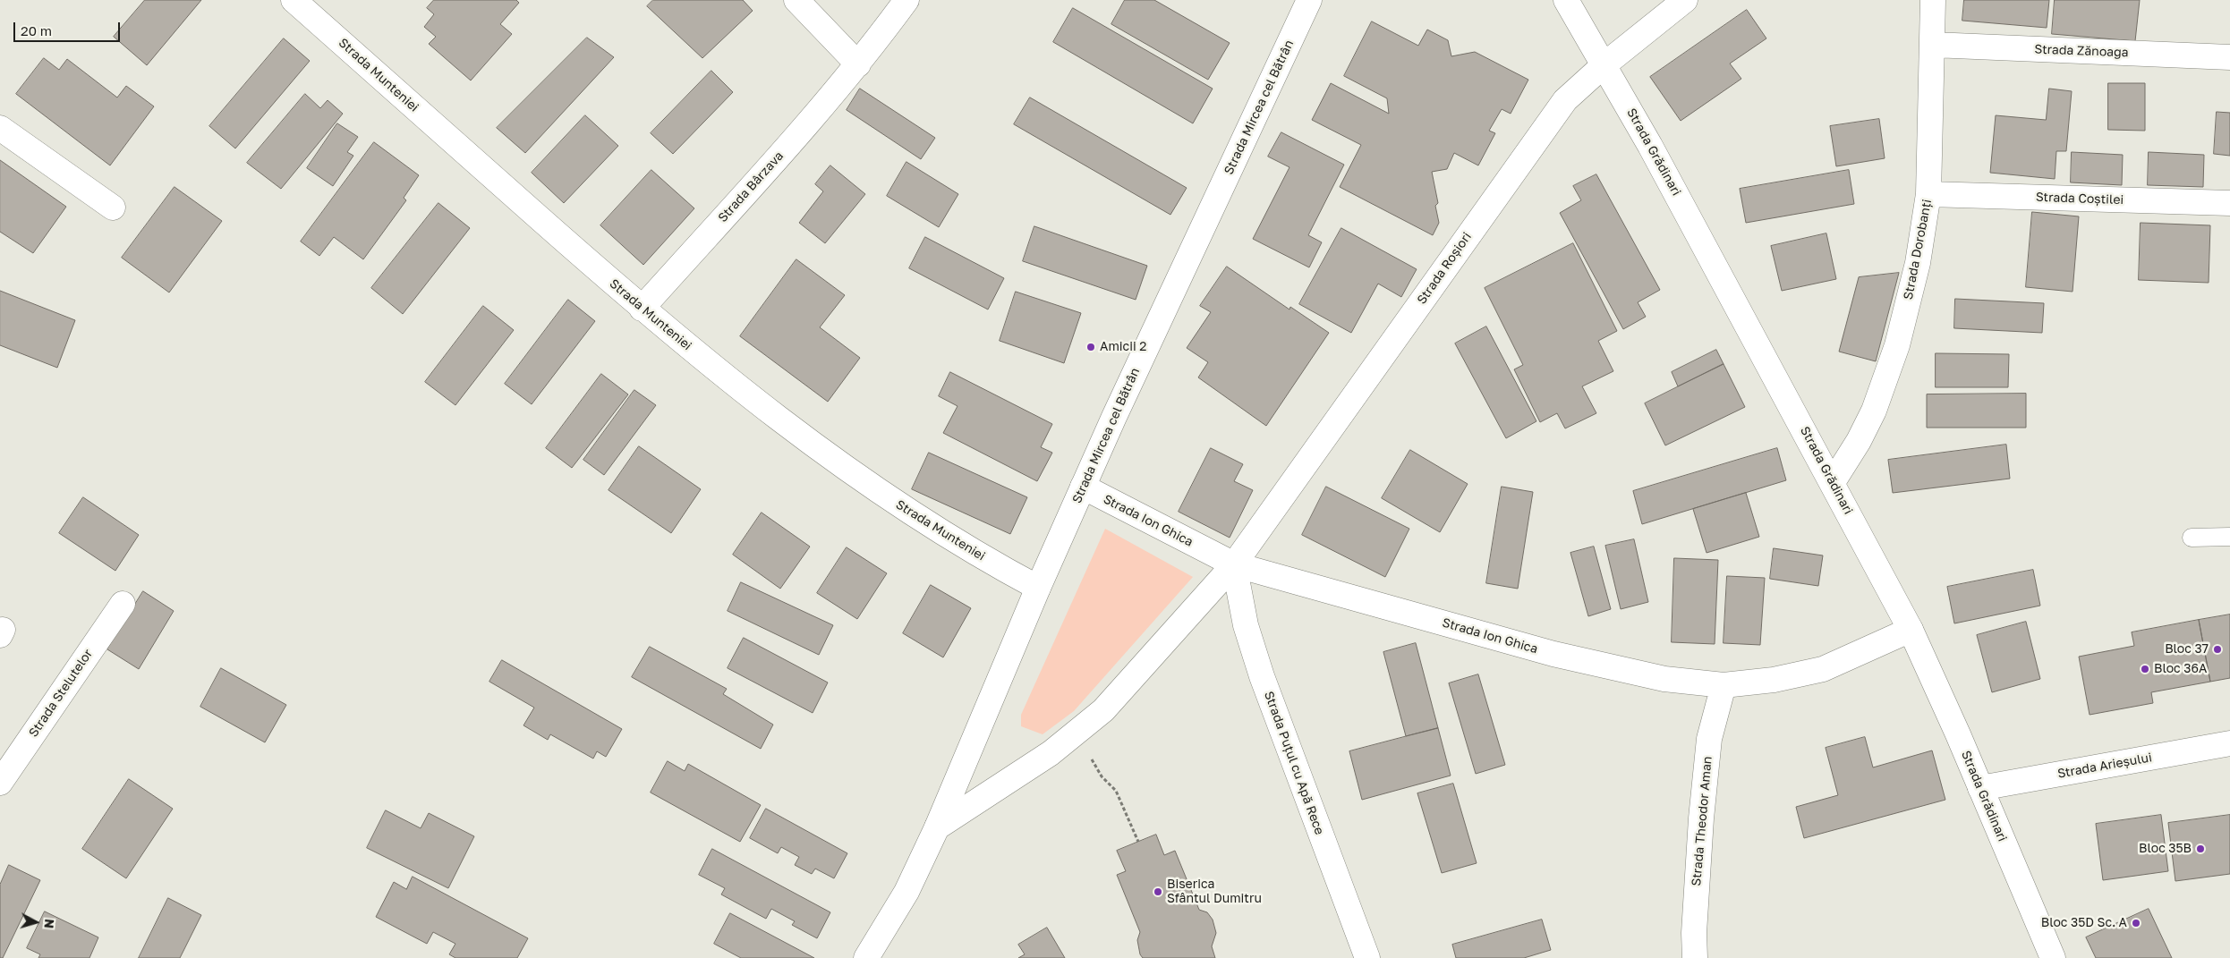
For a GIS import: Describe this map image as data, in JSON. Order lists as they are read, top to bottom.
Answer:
{
  "streets": {
    "street": [
      "Strada Zănoaga",
      "Strada Munteniei",
      "Strada Mircea cel Bătrân",
      "Strada Grădinari",
      "Strada Bârzava",
      "Strada Coștilei",
      "Strada Dorobanți",
      "Strada Roșiori",
      "Strada Ion Ghica",
      "Strada Stelutelor",
      "Strada Puțul cu Apă Rece",
      "Strada Arieșului",
      "Strada Theodor Aman"
    ]
  },
  "crossings": [
    ["Strada Zănoaga", "Strada Dorobanți"],
    ["Strada Munteniei", "Strada Mircea cel Bătrân"],
    ["Strada Munteniei", "Strada Bârzava"],
    ["Strada Mircea cel Bătrân", "Strada Ion Ghica"],
    ["Strada Grădinari", "Strada Dorobanți"],
    ["Strada Grădinari", "Strada Roșiori"],
    ["Strada Grădinari", "Strada Ion Ghica"],
    ["Strada Grădinari", "Strada Arieșului"],
    ["Strada Coștilei", "Strada Dorobanți"],
    ["Strada Roșiori", "Strada Ion Ghica"],
    ["Strada Roșiori", "Strada Puțul cu Apă Rece"],
    ["Strada Ion Ghica", "Strada Puțul cu Apă Rece"],
    ["Strada Ion Ghica", "Strada Theodor Aman"]
  ],
  "places": [
    "Amicii 2",
    "Bloc 37",
    "Bloc 36A",
    "Bloc 35B",
    "Biserica Sfântul Dumitru",
    "Bloc 35D Sc. A"
  ],
  "scale_bar": "20 m",
  "north": "right"
}
